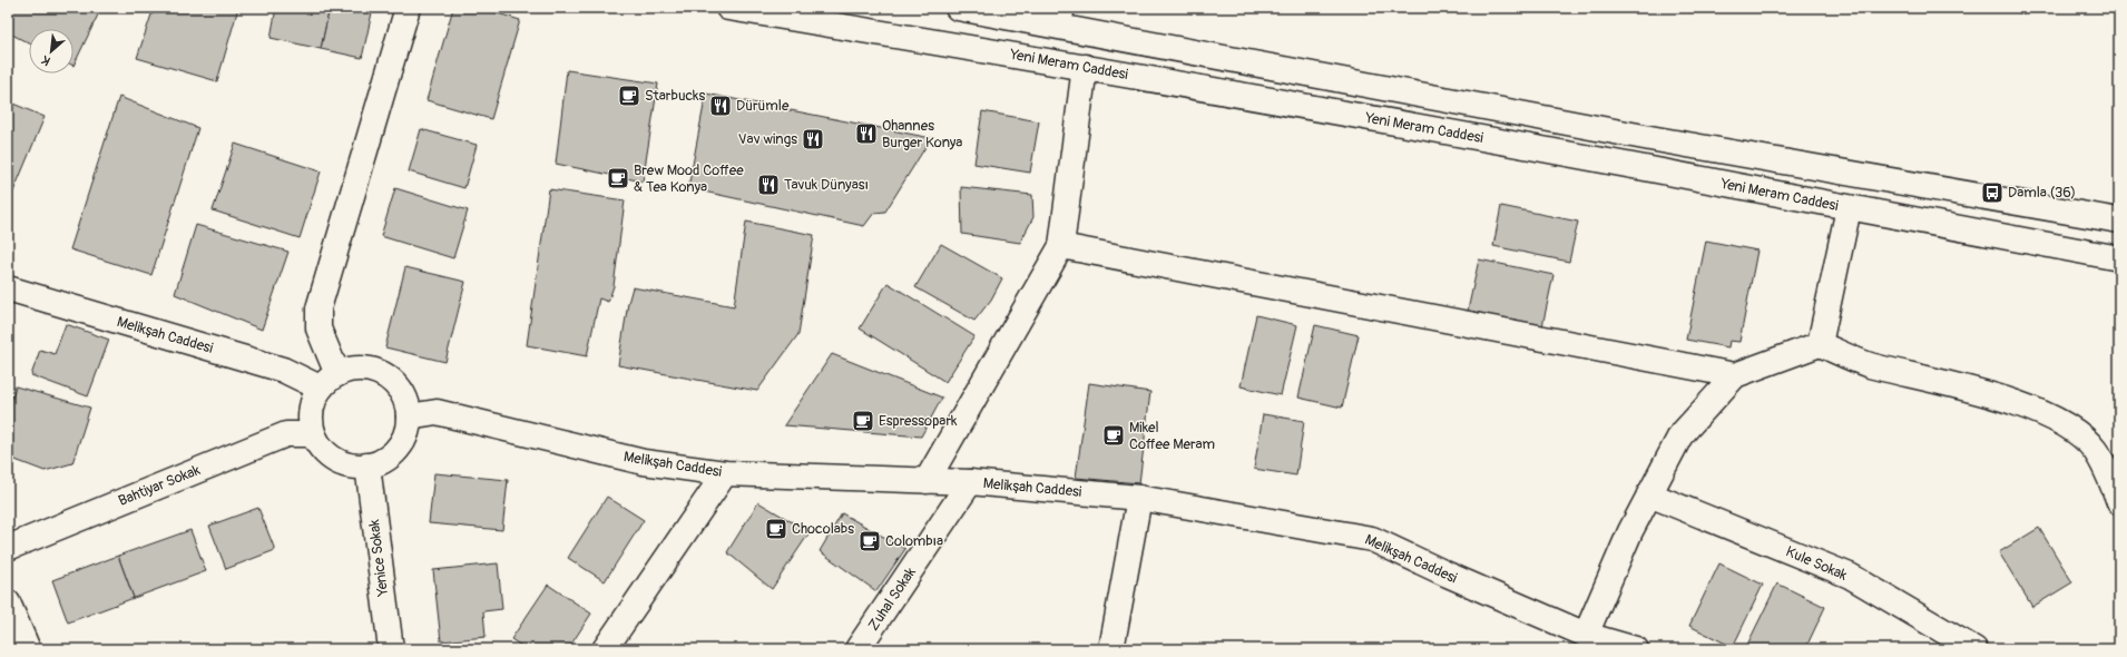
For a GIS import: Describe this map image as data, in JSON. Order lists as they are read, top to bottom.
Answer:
{
  "streets": {
    "street": [
      "Yeni Meram Caddesi",
      "Melikşah Caddesi",
      "Bahtiyar Sokak",
      "Yenice Sokak",
      "Kule Sokak",
      "Zuhal Sokak"
    ]
  },
  "crossings": [
    ["Melikşah Caddesi", "Bahtiyar Sokak"],
    ["Melikşah Caddesi", "Yenice Sokak"],
    ["Melikşah Caddesi", "Zuhal Sokak"],
    ["Bahtiyar Sokak", "Yenice Sokak"]
  ],
  "places": {
    "cafe": [
      "Starbucks",
      "Brew Mood Coffee & Tea Konya",
      "Espressopark",
      "Mikel Coffee Meram",
      "Chocolabs",
      "Colombıa"
    ],
    "restaurant": [
      "Dürümle",
      "Ohannes Burger Konya",
      "Vav wings",
      "Tavuk Dünyası"
    ],
    "bus stop": ["Damla (36)"]
  },
  "north": "bottom left"
}
